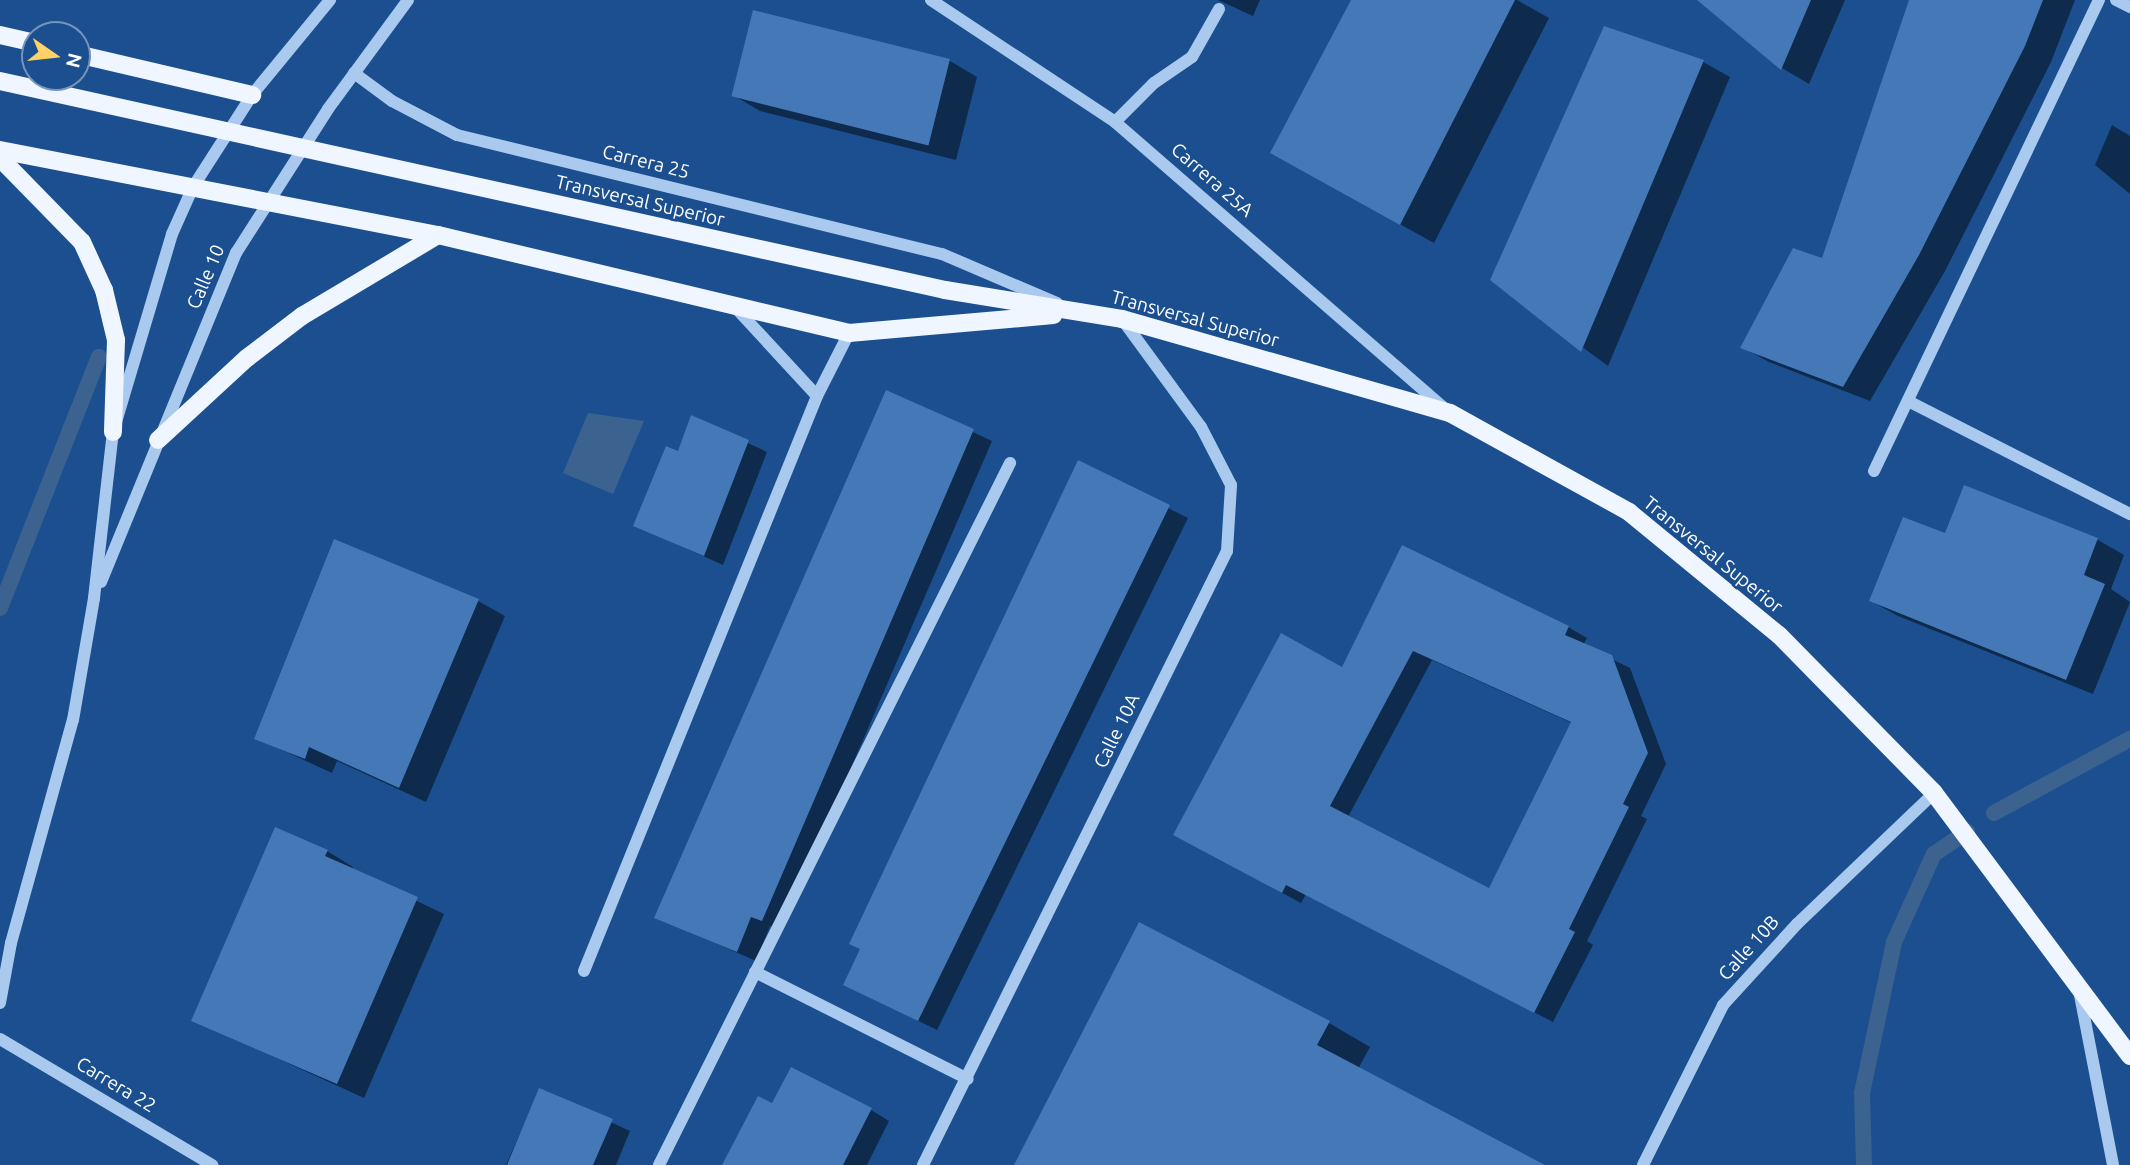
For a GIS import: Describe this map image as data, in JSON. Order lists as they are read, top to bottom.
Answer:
{
  "streets": {
    "main road": ["Transversal Superior"],
    "street": [
      "Carrera 25",
      "Carrera 25A",
      "Calle 10",
      "Calle 10A",
      "Calle 10B",
      "Carrera 22"
    ]
  },
  "crossings": [
    ["Carrera 25", "Transversal Superior"],
    ["Carrera 25", "Calle 10"],
    ["Carrera 25A", "Transversal Superior"],
    ["Transversal Superior", "Calle 10A"],
    ["Transversal Superior", "Calle 10B"]
  ],
  "north": "right"
}
